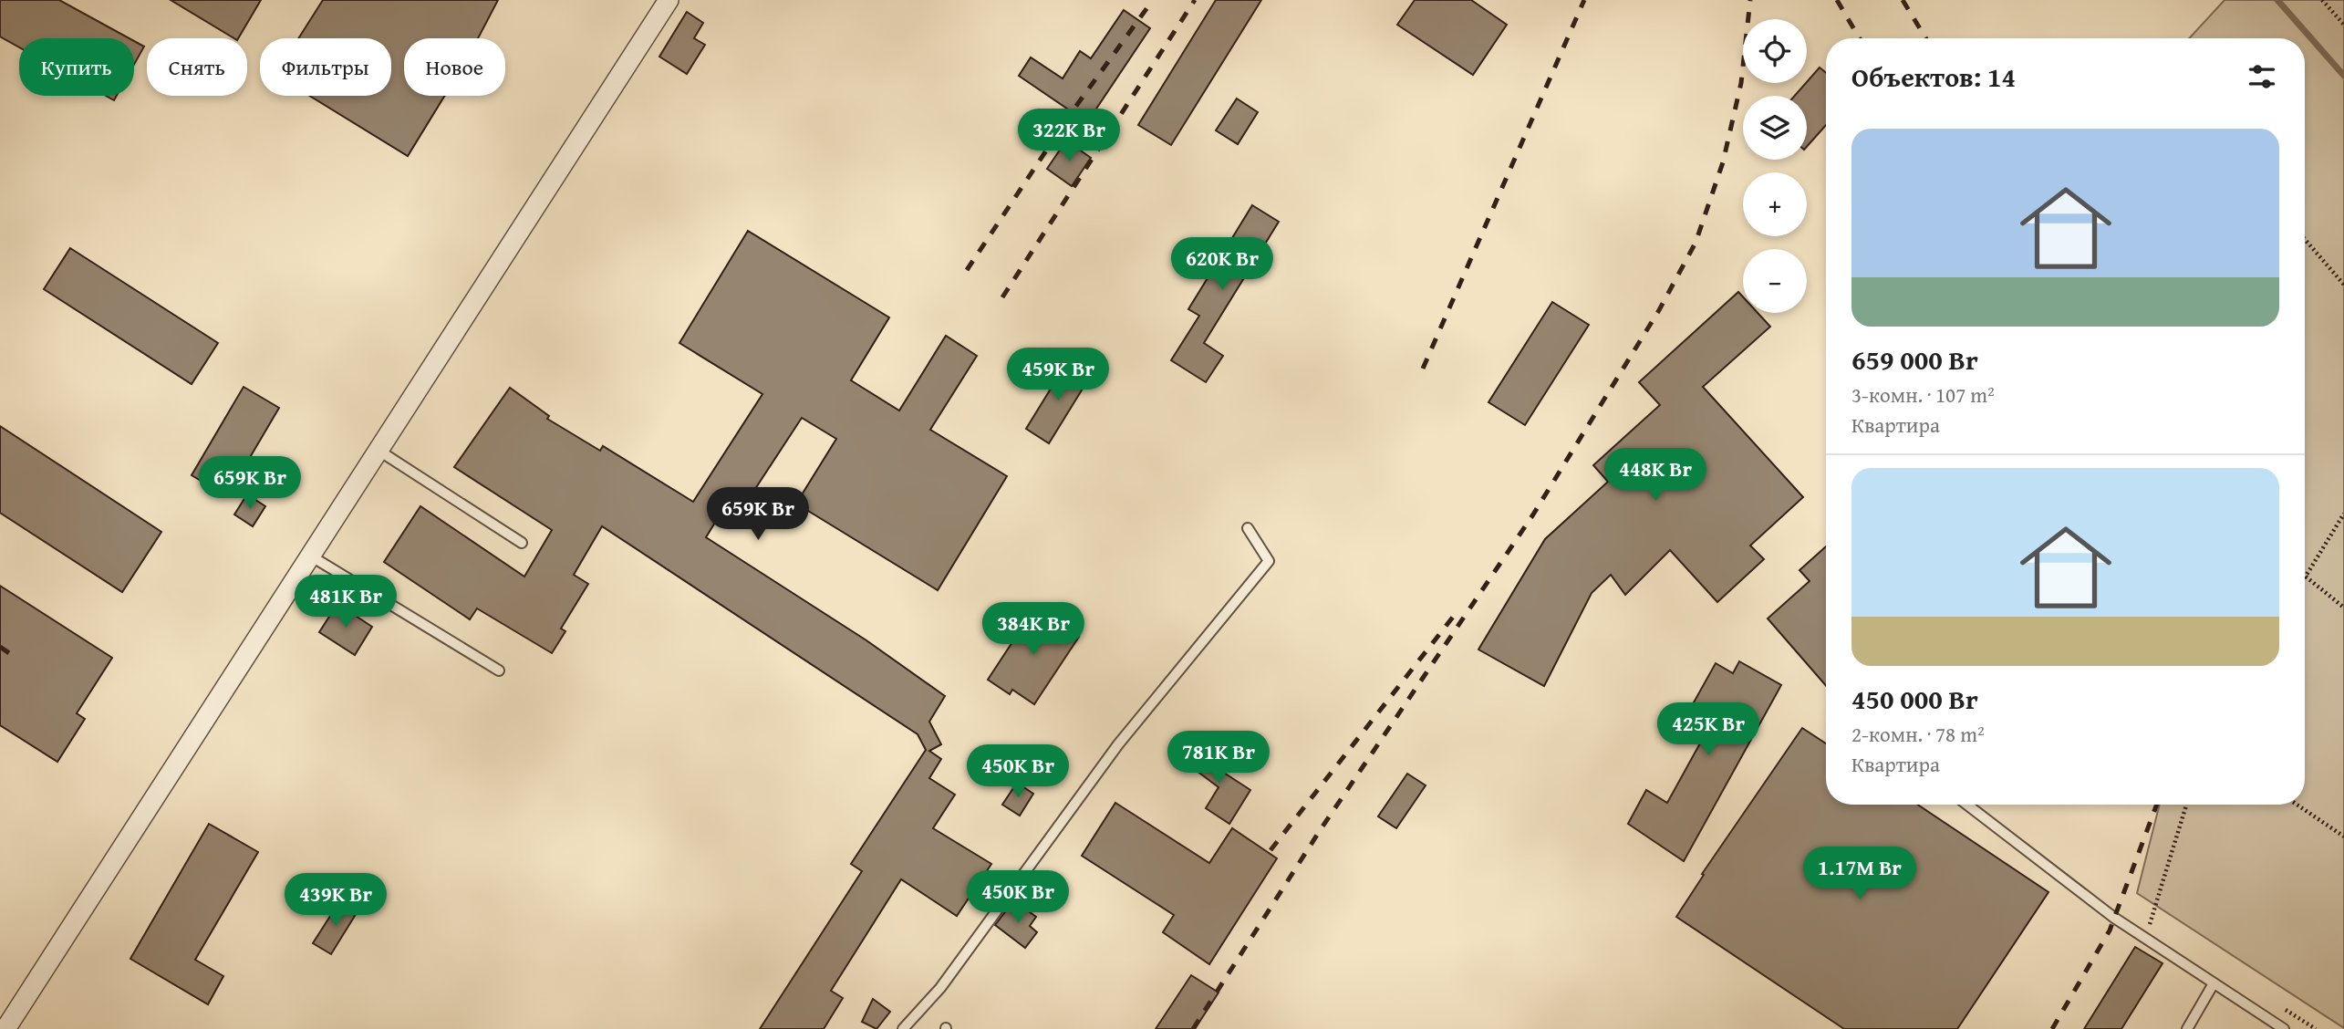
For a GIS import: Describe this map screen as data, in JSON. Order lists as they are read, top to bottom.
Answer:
{
  "page": {
    "map_buttons": ["+", "−"],
    "chip": [
      "Купить",
      "Снять",
      "Фильтры",
      "Новое"
    ],
    "heading": "Объектов: 14",
    "price": [
      "322K Br",
      "620K Br",
      "459K Br",
      "448K Br",
      "659K Br",
      "659K Br",
      "481K Br",
      "384K Br",
      "425K Br",
      "781K Br",
      "450K Br",
      "1.17M Br",
      "450K Br",
      "439K Br"
    ],
    "list": [
      {
        "name": "659 000 Br",
        "note": "3-комн. · 107 m² · Квартира"
      },
      {
        "name": "450 000 Br",
        "note": "2-комн. · 78 m² · Квартира"
      }
    ]
  }
}
